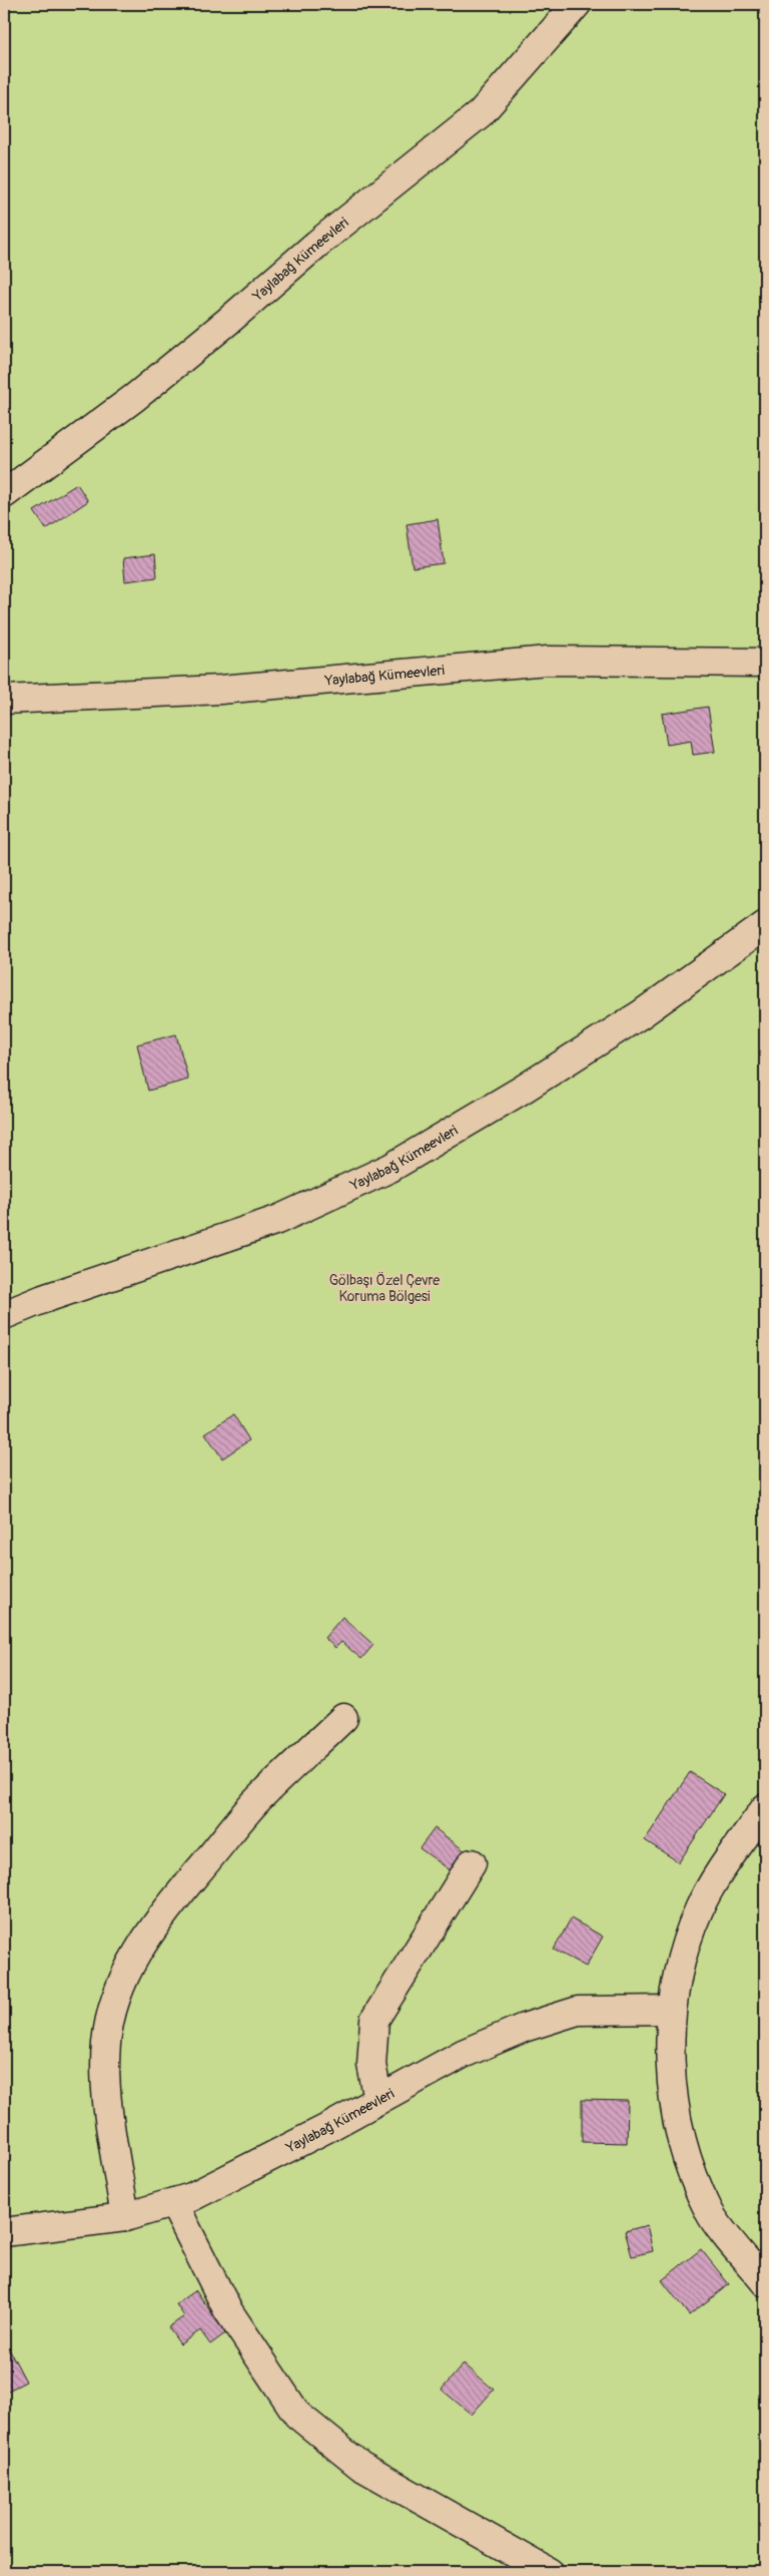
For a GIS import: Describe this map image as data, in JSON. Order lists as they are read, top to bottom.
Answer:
{
  "streets": {
    "street": ["Yaylabağ Kümeevleri"]
  },
  "parks": ["Gölbaşı Özel Çevre Koruma Bölgesi"]
}
